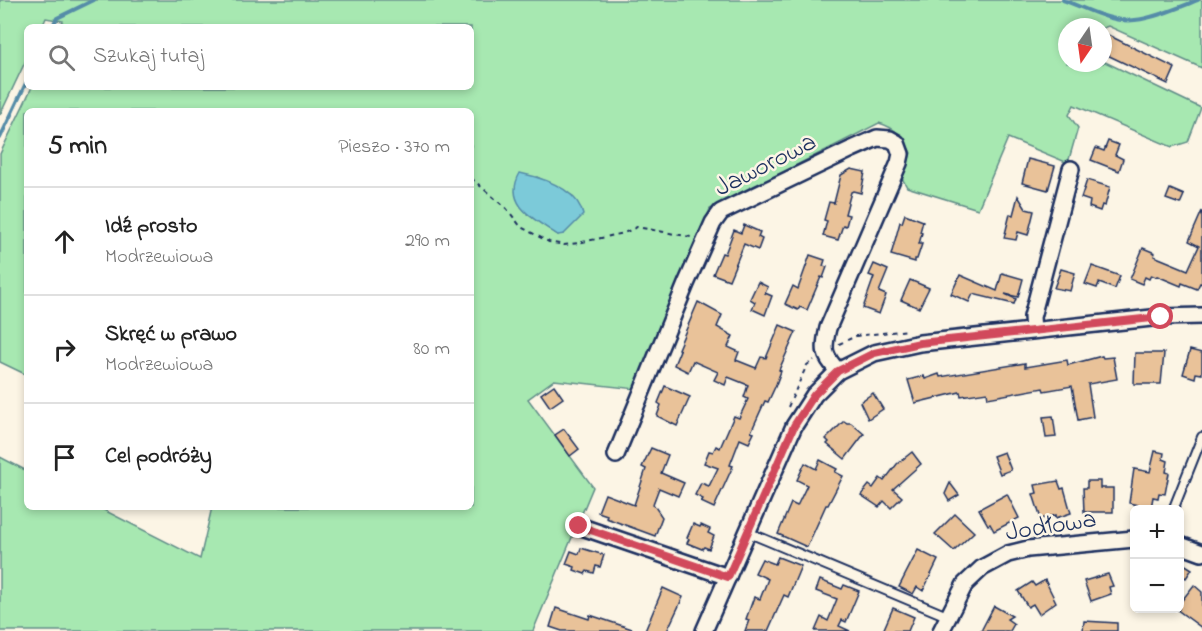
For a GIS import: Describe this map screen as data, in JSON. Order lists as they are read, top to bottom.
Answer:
{
  "streets": {
    "street": ["Jaworowa", "Jodłowa"]
  },
  "north": "bottom",
  "page": {
    "search": "Szukaj tutaj",
    "heading": ["5 min", "Pieszo · 370 m"],
    "list": [
      ["Idź prosto", "Modrzewiowa", "290 m"],
      ["Skręć w prawo", "Modrzewiowa", "80 m"],
      "Cel podróży"
    ],
    "map_buttons": ["+", "−"]
  }
}
